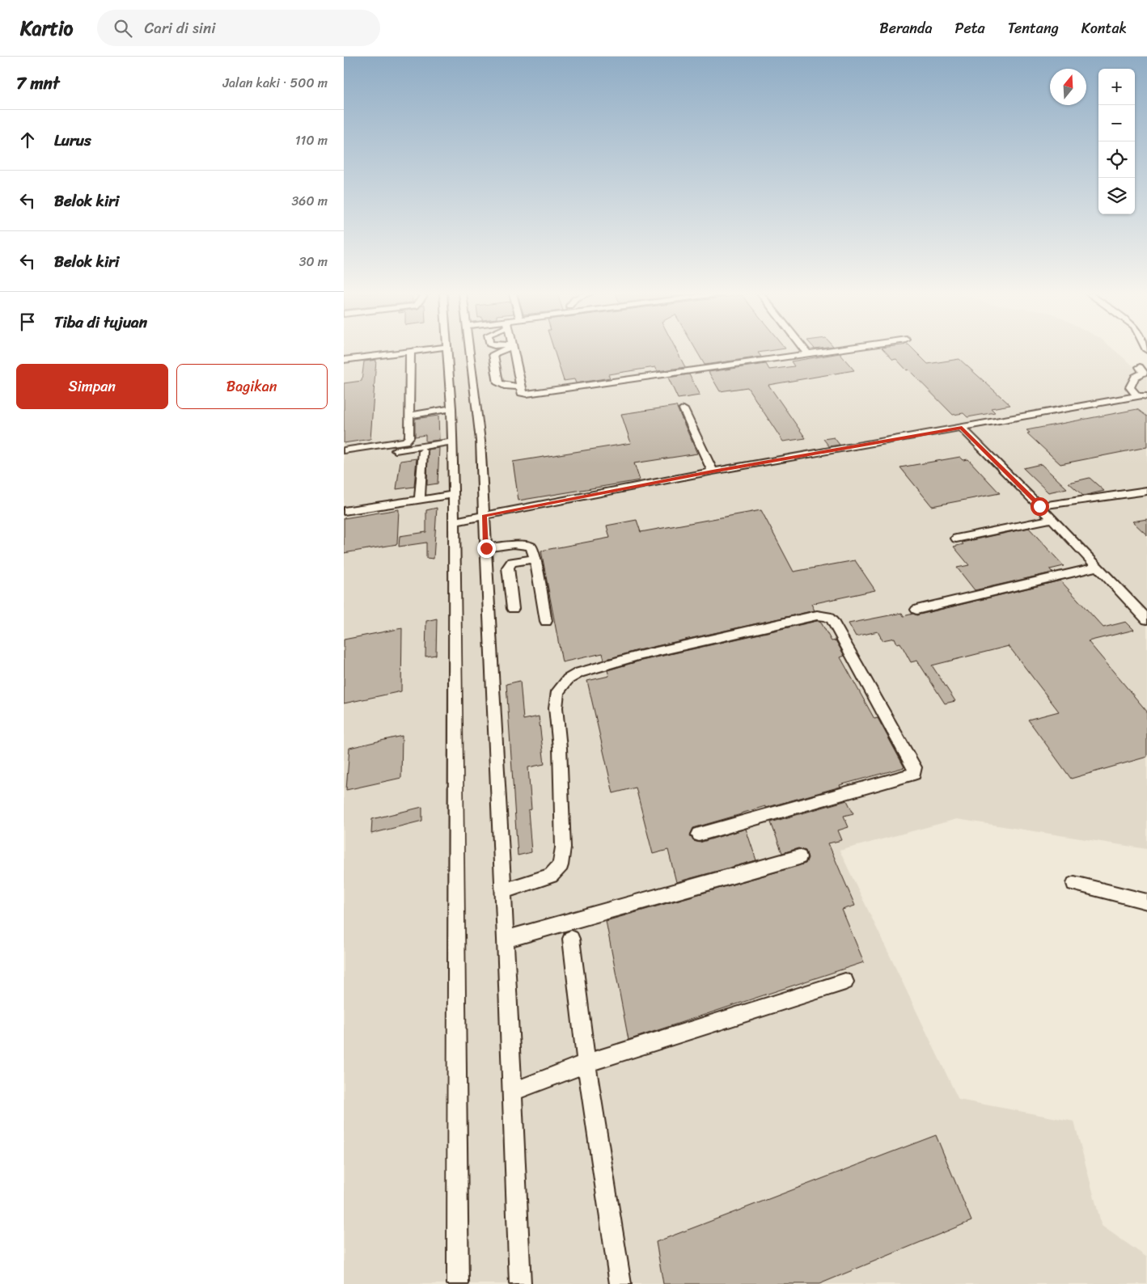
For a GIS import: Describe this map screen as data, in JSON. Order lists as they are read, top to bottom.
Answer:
{
  "north": "top",
  "page": {
    "header": "Kartio",
    "search": "Cari di sini",
    "nav": [
      "Beranda",
      "Peta",
      "Tentang",
      "Kontak"
    ],
    "heading": ["7 mnt", "Jalan kaki · 500 m"],
    "map_buttons": ["+", "−"],
    "list": [
      ["Lurus", "110 m"],
      ["Belok kiri", "360 m"],
      ["Belok kiri", "30 m"],
      "Tiba di tujuan"
    ],
    "buttons": ["Simpan", "Bagikan"]
  }
}
